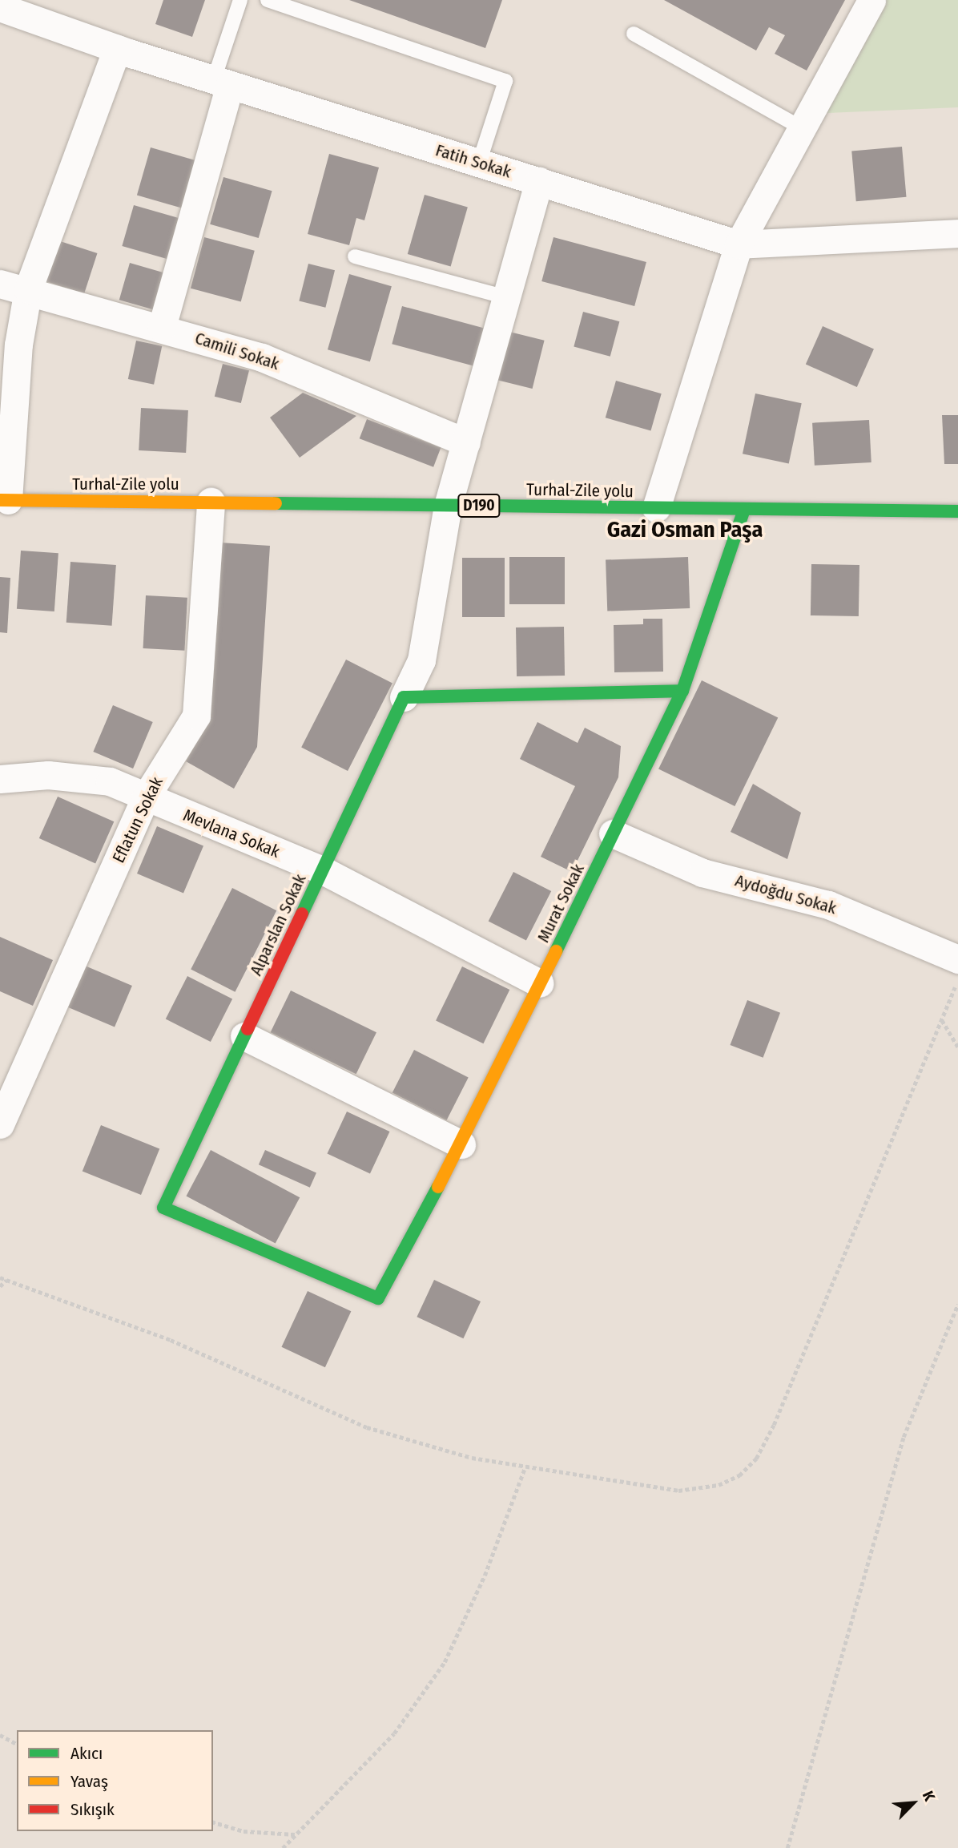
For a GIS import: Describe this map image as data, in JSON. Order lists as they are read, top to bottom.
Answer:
{
  "streets": {
    "street": [
      "Fatih Sokak",
      "Camili Sokak",
      "Turhal-Zile yolu",
      "D190",
      "Eflatun Sokak",
      "Mevlana Sokak",
      "Aydoğdu Sokak",
      "Murat Sokak",
      "Alparslan Sokak"
    ]
  },
  "crossings": [
    ["Turhal-Zile yolu", "Eflatun Sokak"],
    ["Turhal-Zile yolu", "Murat Sokak"],
    ["Eflatun Sokak", "Mevlana Sokak"],
    ["Mevlana Sokak", "Murat Sokak"],
    ["Mevlana Sokak", "Alparslan Sokak"],
    ["Aydoğdu Sokak", "Murat Sokak"],
    ["Murat Sokak", "Alparslan Sokak"]
  ],
  "districts": ["Gazi Osman Paşa"],
  "legend": ["Akıcı", "Yavaş", "Sıkışık"],
  "north": "top right"
}
